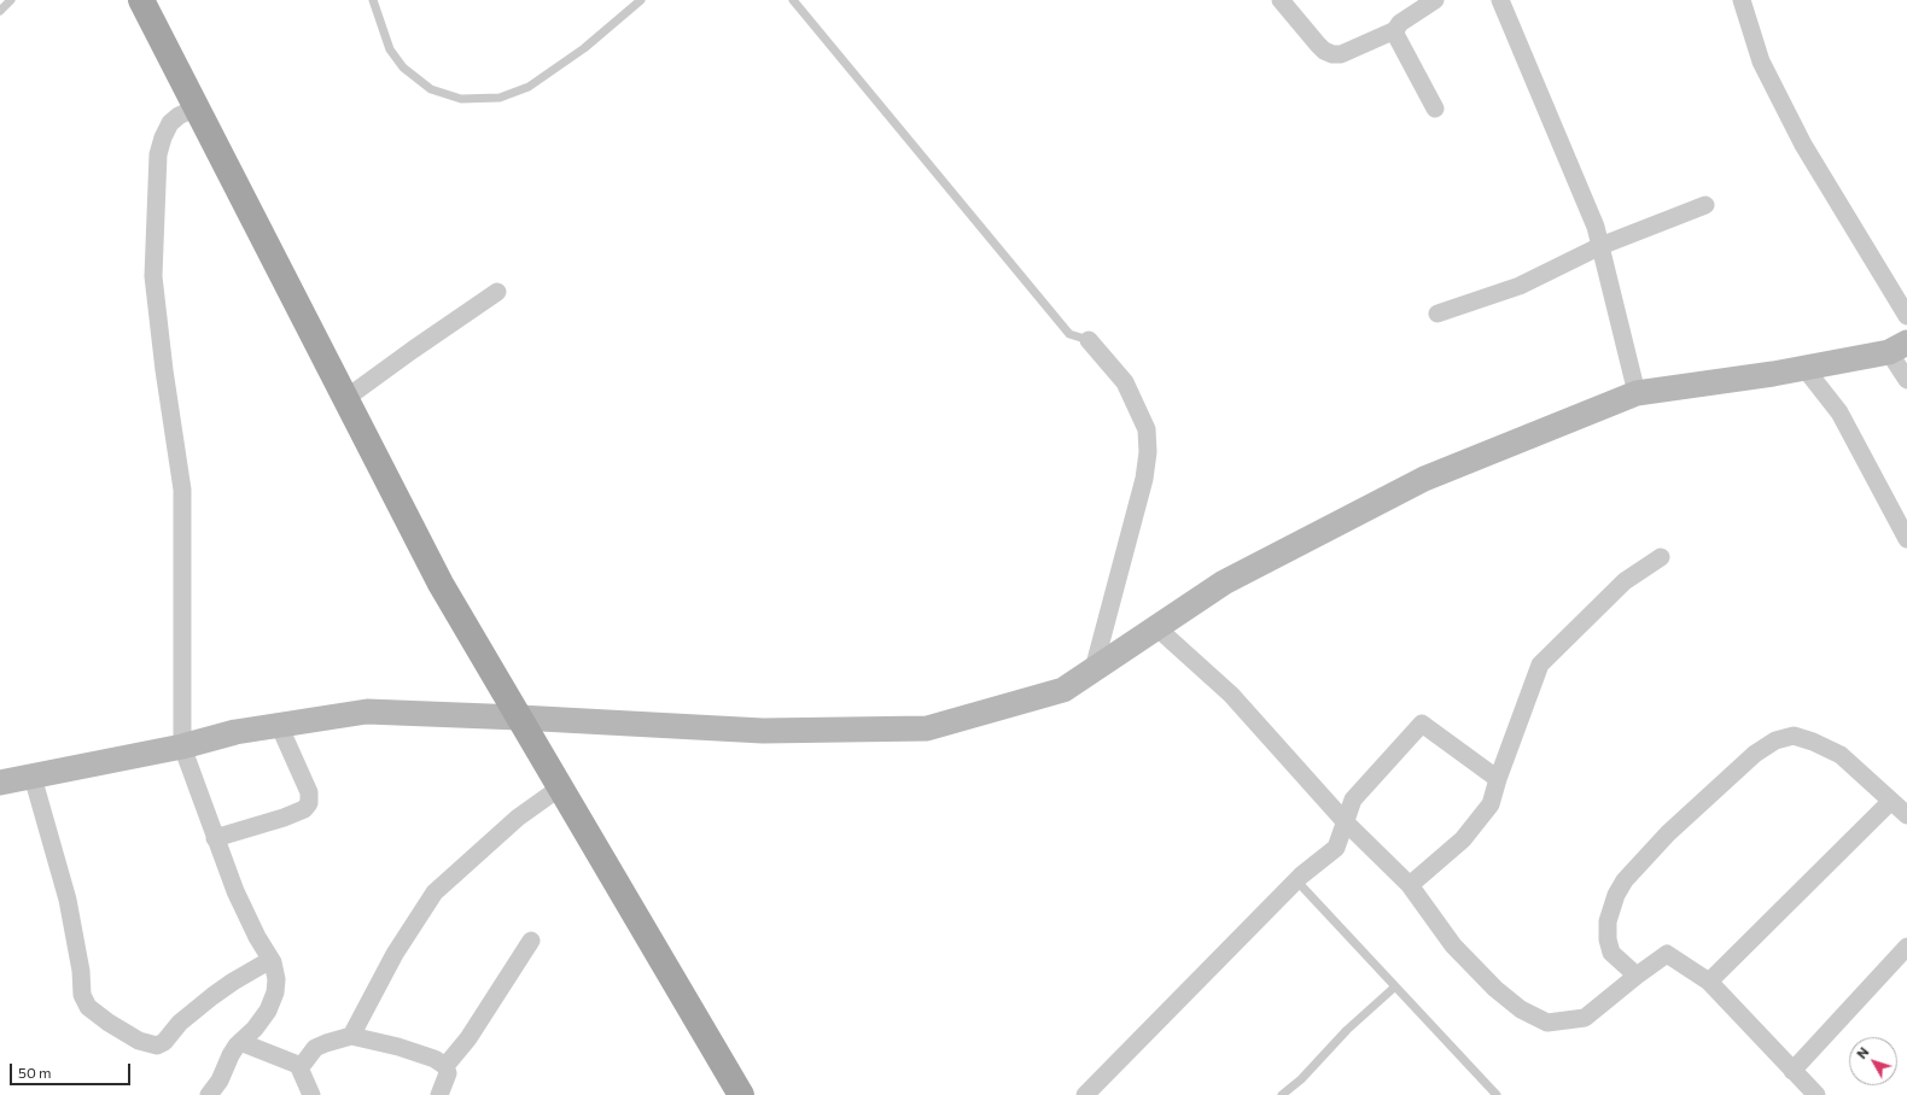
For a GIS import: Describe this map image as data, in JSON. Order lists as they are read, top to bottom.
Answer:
{
  "scale_bar": "50 m",
  "north": "top left"
}
